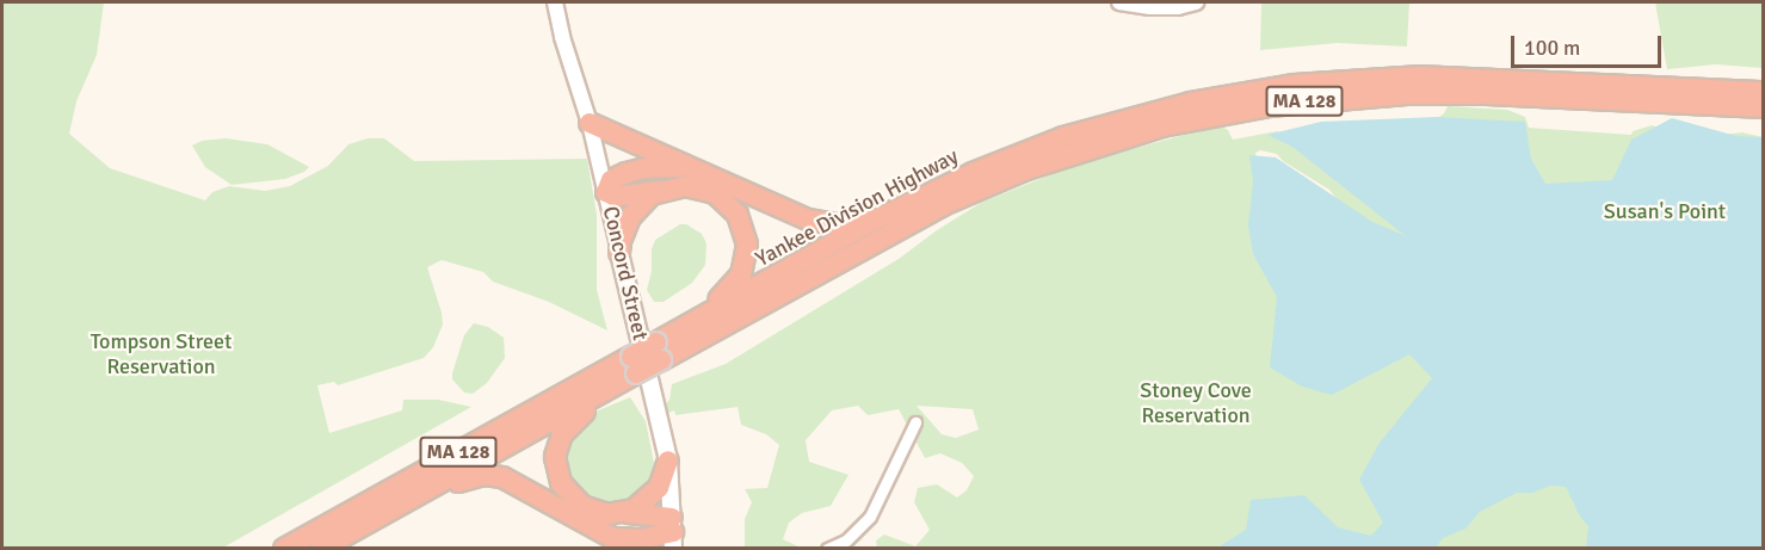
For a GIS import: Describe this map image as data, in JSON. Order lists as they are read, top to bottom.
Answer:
{
  "streets": {
    "highway": ["MA 128", "Yankee Division Highway"],
    "main road": ["Concord Street"]
  },
  "parks": ["Susan's Point", "Tompson Street Reservation", "Stoney Cove Reservation"],
  "scale_bar": "100 m"
}
